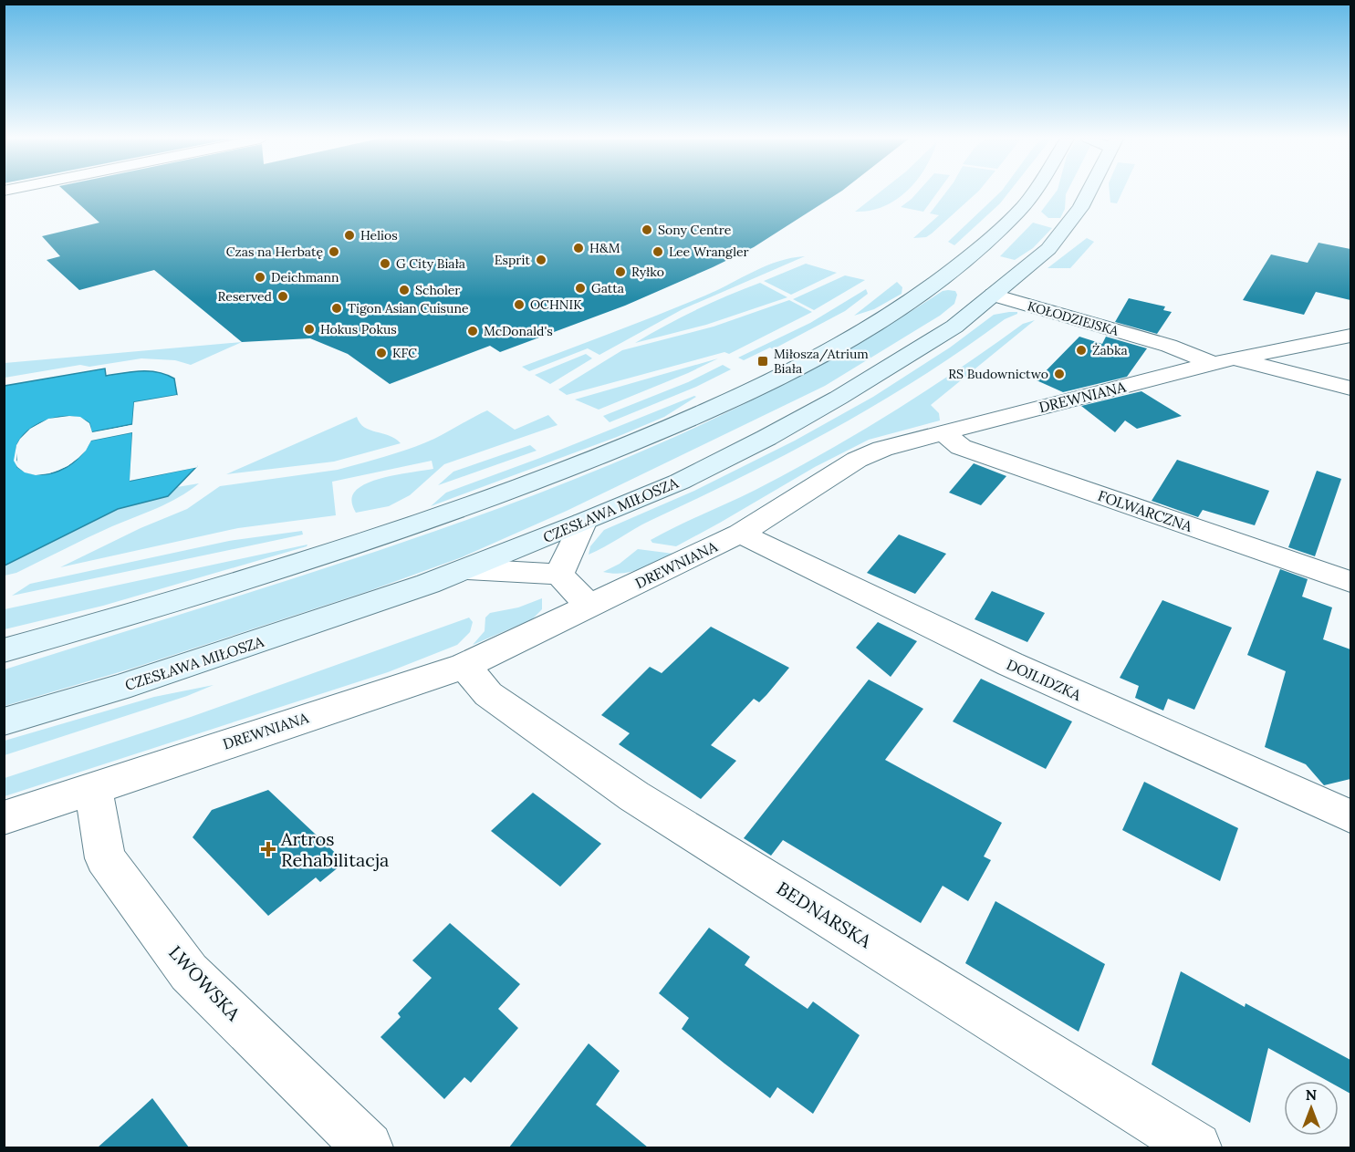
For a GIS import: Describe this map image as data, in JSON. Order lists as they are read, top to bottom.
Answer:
{
  "streets": {
    "main road": ["CZESŁAWA MIŁOSZA"],
    "street": [
      "KOŁODZIEJSKA",
      "DREWNIANA",
      "FOLWARCZNA",
      "DOJLIDZKA",
      "BEDNARSKA",
      "LWOWSKA"
    ]
  },
  "crossings": [
    ["KOŁODZIEJSKA", "DREWNIANA"],
    ["KOŁODZIEJSKA", "CZESŁAWA MIŁOSZA"],
    ["DREWNIANA", "FOLWARCZNA"],
    ["DREWNIANA", "DOJLIDZKA"],
    ["DREWNIANA", "BEDNARSKA"],
    ["DREWNIANA", "LWOWSKA"]
  ],
  "places": {
    "other": [
      "Sony Centre",
      "Helios",
      "H&M",
      "Czas na Herbatę",
      "Lee Wrangler",
      "Esprit",
      "G City Biała",
      "Ryłko",
      "Deichmann",
      "Gatta",
      "Scholer",
      "Reserved",
      "OCHNIK",
      "Tigon Asian Cuisune",
      "Hokus Pokus",
      "McDonald's",
      "Żabka",
      "KFC",
      "RS Budownictwo"
    ],
    "transit": ["Miłosza/Atrium Biała"],
    "health": ["Artros Rehabilitacja"]
  },
  "north": "top"
}
